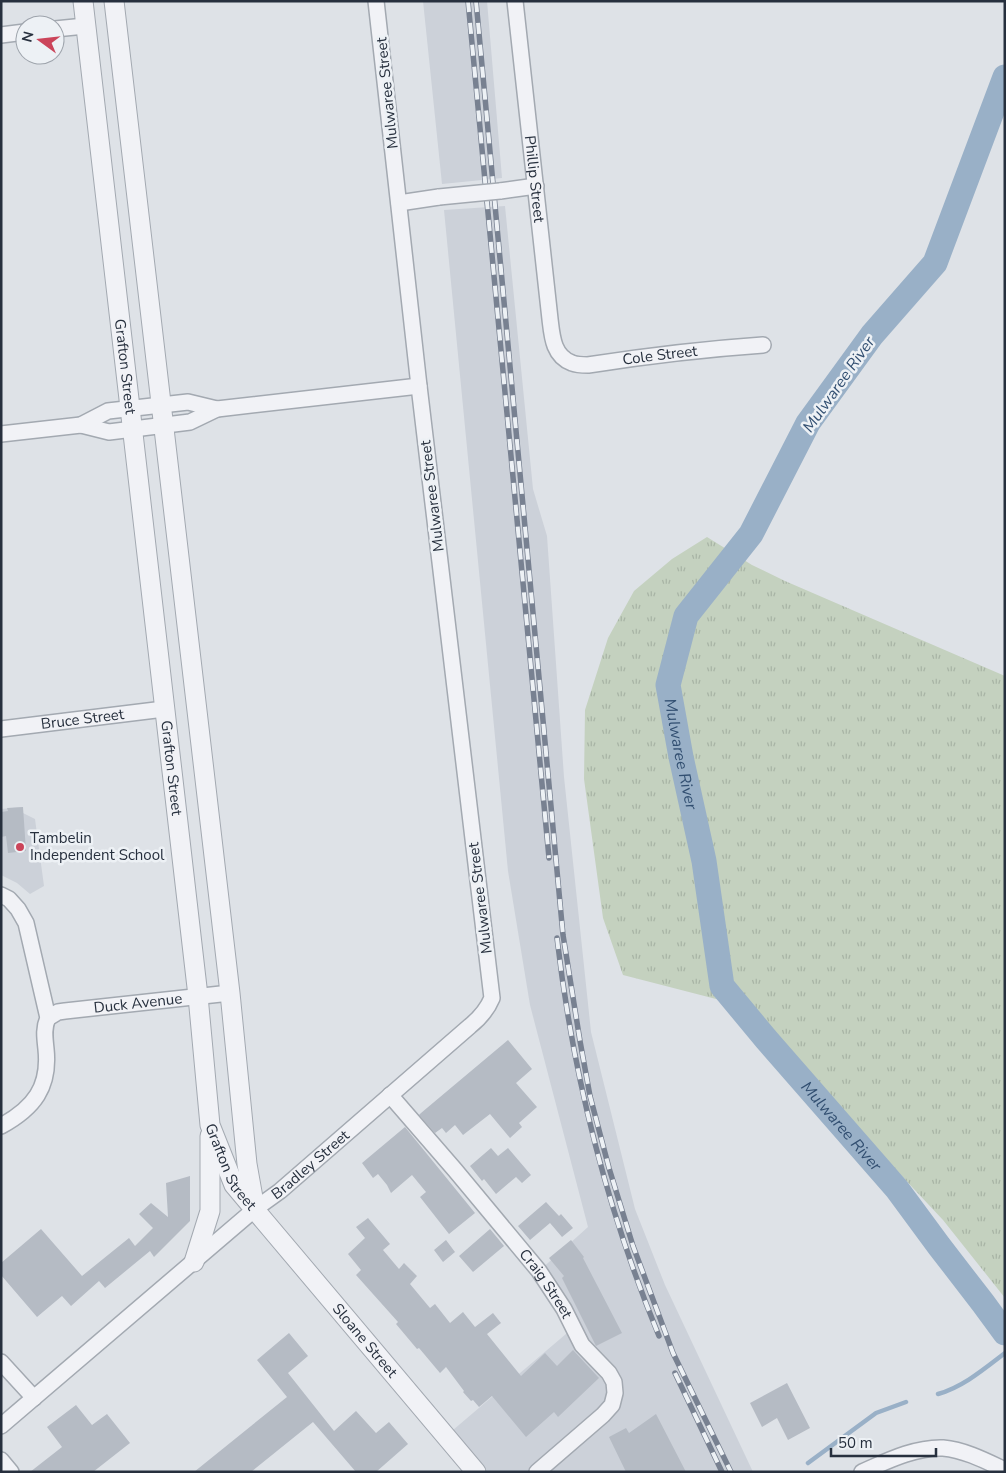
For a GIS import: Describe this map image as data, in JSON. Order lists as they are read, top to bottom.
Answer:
{
  "streets": {
    "street": [
      "Mulwaree Street",
      "Phillip Street",
      "Cole Street",
      "Grafton Street",
      "Bruce Street",
      "Duck Avenue",
      "Bradley Street",
      "Craig Street",
      "Sloane Street"
    ]
  },
  "crossings": [
    ["Mulwaree Street", "Bradley Street"],
    ["Phillip Street", "Cole Street"],
    ["Grafton Street", "Bruce Street"],
    ["Grafton Street", "Duck Avenue"],
    ["Grafton Street", "Bradley Street"],
    ["Grafton Street", "Sloane Street"],
    ["Bradley Street", "Craig Street"],
    ["Bradley Street", "Sloane Street"]
  ],
  "water": ["Mulwaree River"],
  "places": ["Tambelin Independent School"],
  "scale_bar": "50 m",
  "north": "left"
}
